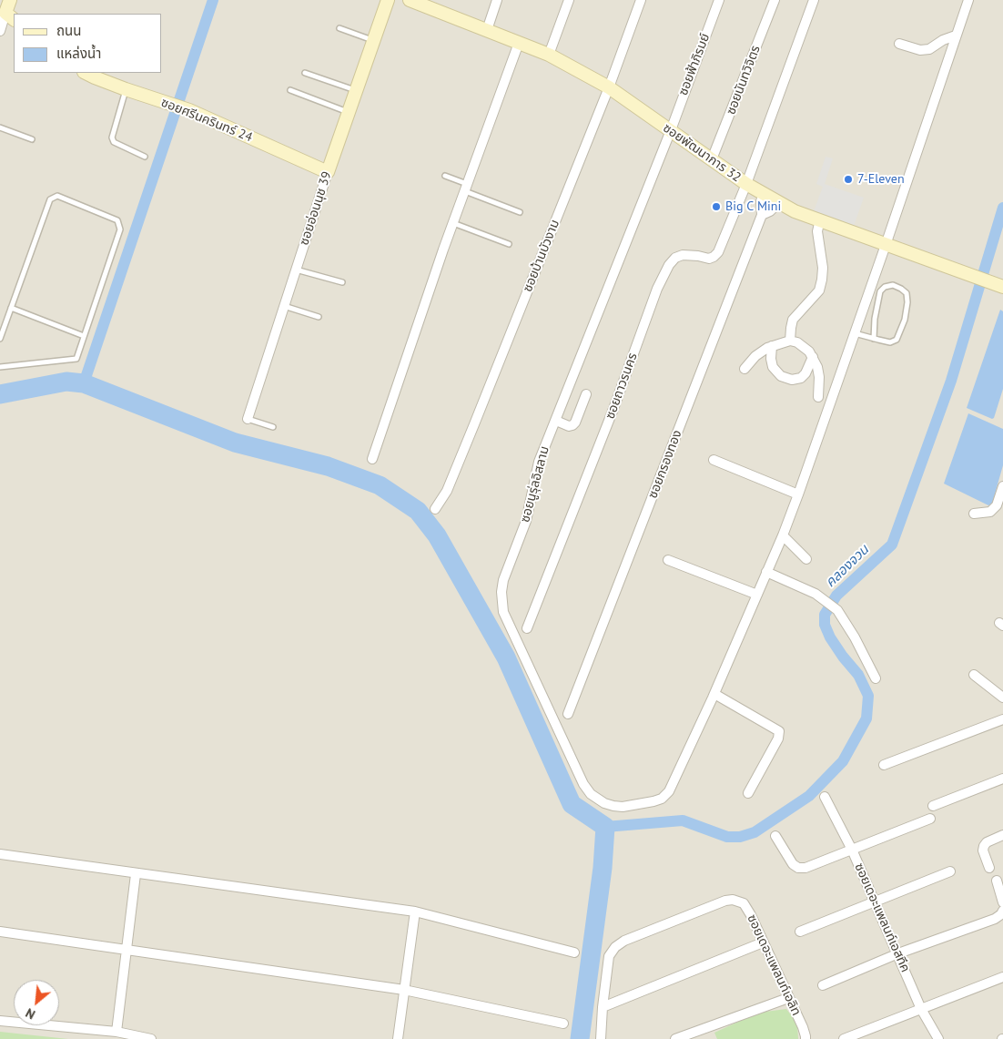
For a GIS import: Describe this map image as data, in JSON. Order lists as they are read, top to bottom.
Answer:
{
  "streets": {
    "street": [
      "ซอยฟ้าภิรมย์",
      "ซอยนันทวิจิตร",
      "ซอยศรีนครินทร์ 24",
      "ซอยพัฒนาการ 32",
      "ซอยอ่อนนุช 39",
      "ซอยบ้านบัวงาม",
      "ซอยถาวรนคร",
      "ซอยกรองทอง",
      "ซอยนูรุ่ลอิสลาม",
      "ซอยเดอะแพลนท์เอสทีค",
      "ซอยเดอะแพลนท์เอลิท"
    ]
  },
  "crossings": [
    ["ซอยฟ้าภิรมย์", "ซอยพัฒนาการ 32"],
    ["ซอยฟ้าภิรมย์", "ซอยนูรุ่ลอิสลาม"],
    ["ซอยนันทวิจิตร", "ซอยพัฒนาการ 32"],
    ["ซอยศรีนครินทร์ 24", "ซอยอ่อนนุช 39"],
    ["ซอยพัฒนาการ 32", "ซอยบ้านบัวงาม"],
    ["ซอยพัฒนาการ 32", "ซอยถาวรนคร"],
    ["ซอยพัฒนาการ 32", "ซอยกรองทอง"],
    ["ซอยพัฒนาการ 32", "ซอยนูรุ่ลอิสลาม"]
  ],
  "water": ["คลองจวน"],
  "places": ["7-Eleven", "Big C Mini"],
  "legend": ["ถนน", "แหล่งน้ำ"],
  "north": "bottom left"
}
